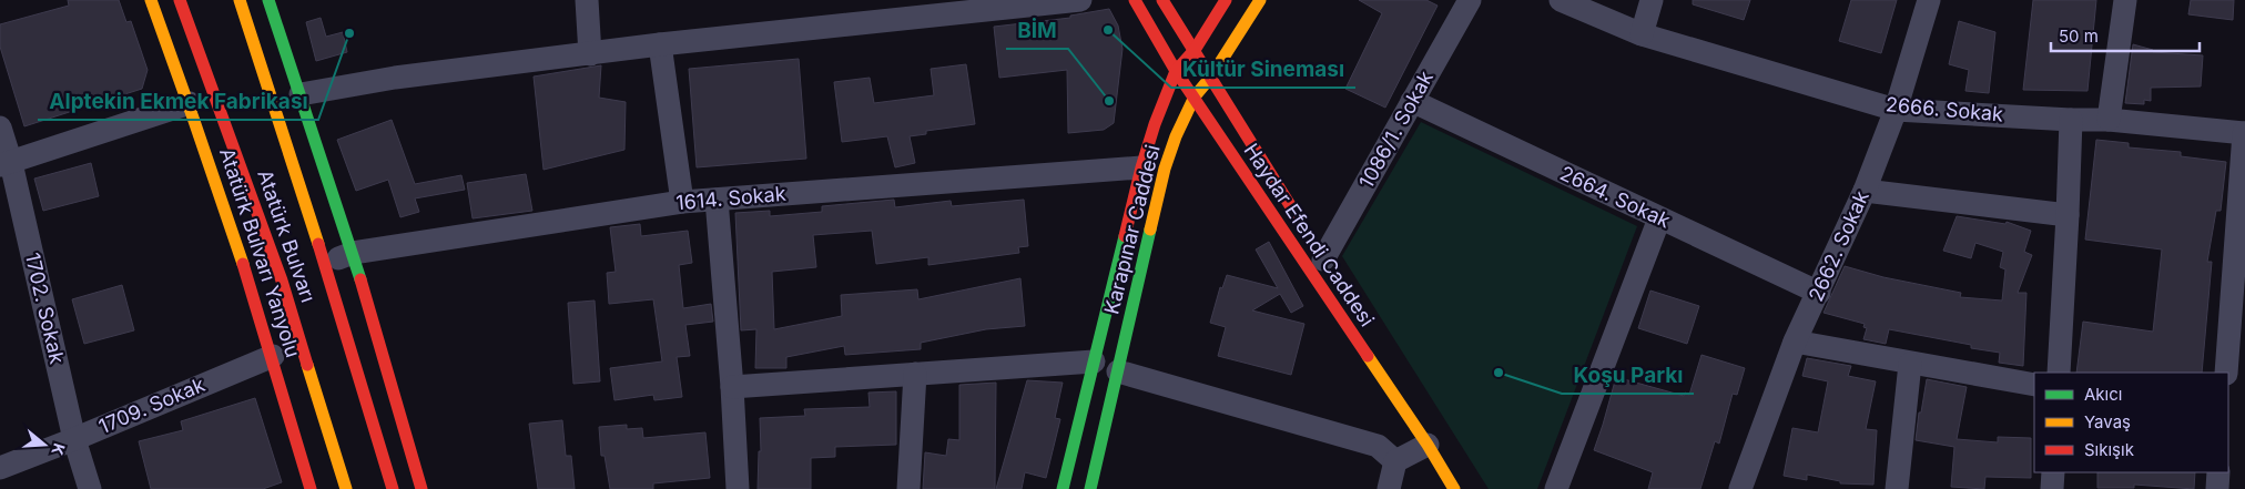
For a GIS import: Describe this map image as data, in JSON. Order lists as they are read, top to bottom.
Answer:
{
  "streets": {
    "main road": [
      "Karapınar Caddesi",
      "Haydar Efendi Caddesi",
      "Atatürk Bulvarı",
      "Atatürk Bulvarı Yanyolu"
    ],
    "street": [
      "2666. Sokak",
      "1086/1. Sokak",
      "2664. Sokak",
      "1614. Sokak",
      "2662. Sokak",
      "1702. Sokak",
      "1709. Sokak"
    ]
  },
  "crossings": [
    ["2666. Sokak", "2662. Sokak"],
    ["1086/1. Sokak", "2664. Sokak"],
    ["2664. Sokak", "2662. Sokak"],
    ["1614. Sokak", "Karapınar Caddesi"],
    ["1614. Sokak", "Atatürk Bulvarı"],
    ["Karapınar Caddesi", "Haydar Efendi Caddesi"],
    ["Atatürk Bulvarı Yanyolu", "1709. Sokak"],
    ["1702. Sokak", "1709. Sokak"]
  ],
  "places": [
    "Kültür Sineması",
    "Alptekin Ekmek Fabrikası",
    "BİM",
    "Koşu Parkı"
  ],
  "legend": ["Akıcı", "Yavaş", "Sıkışık"],
  "scale_bar": "50 m",
  "north": "right"
}
